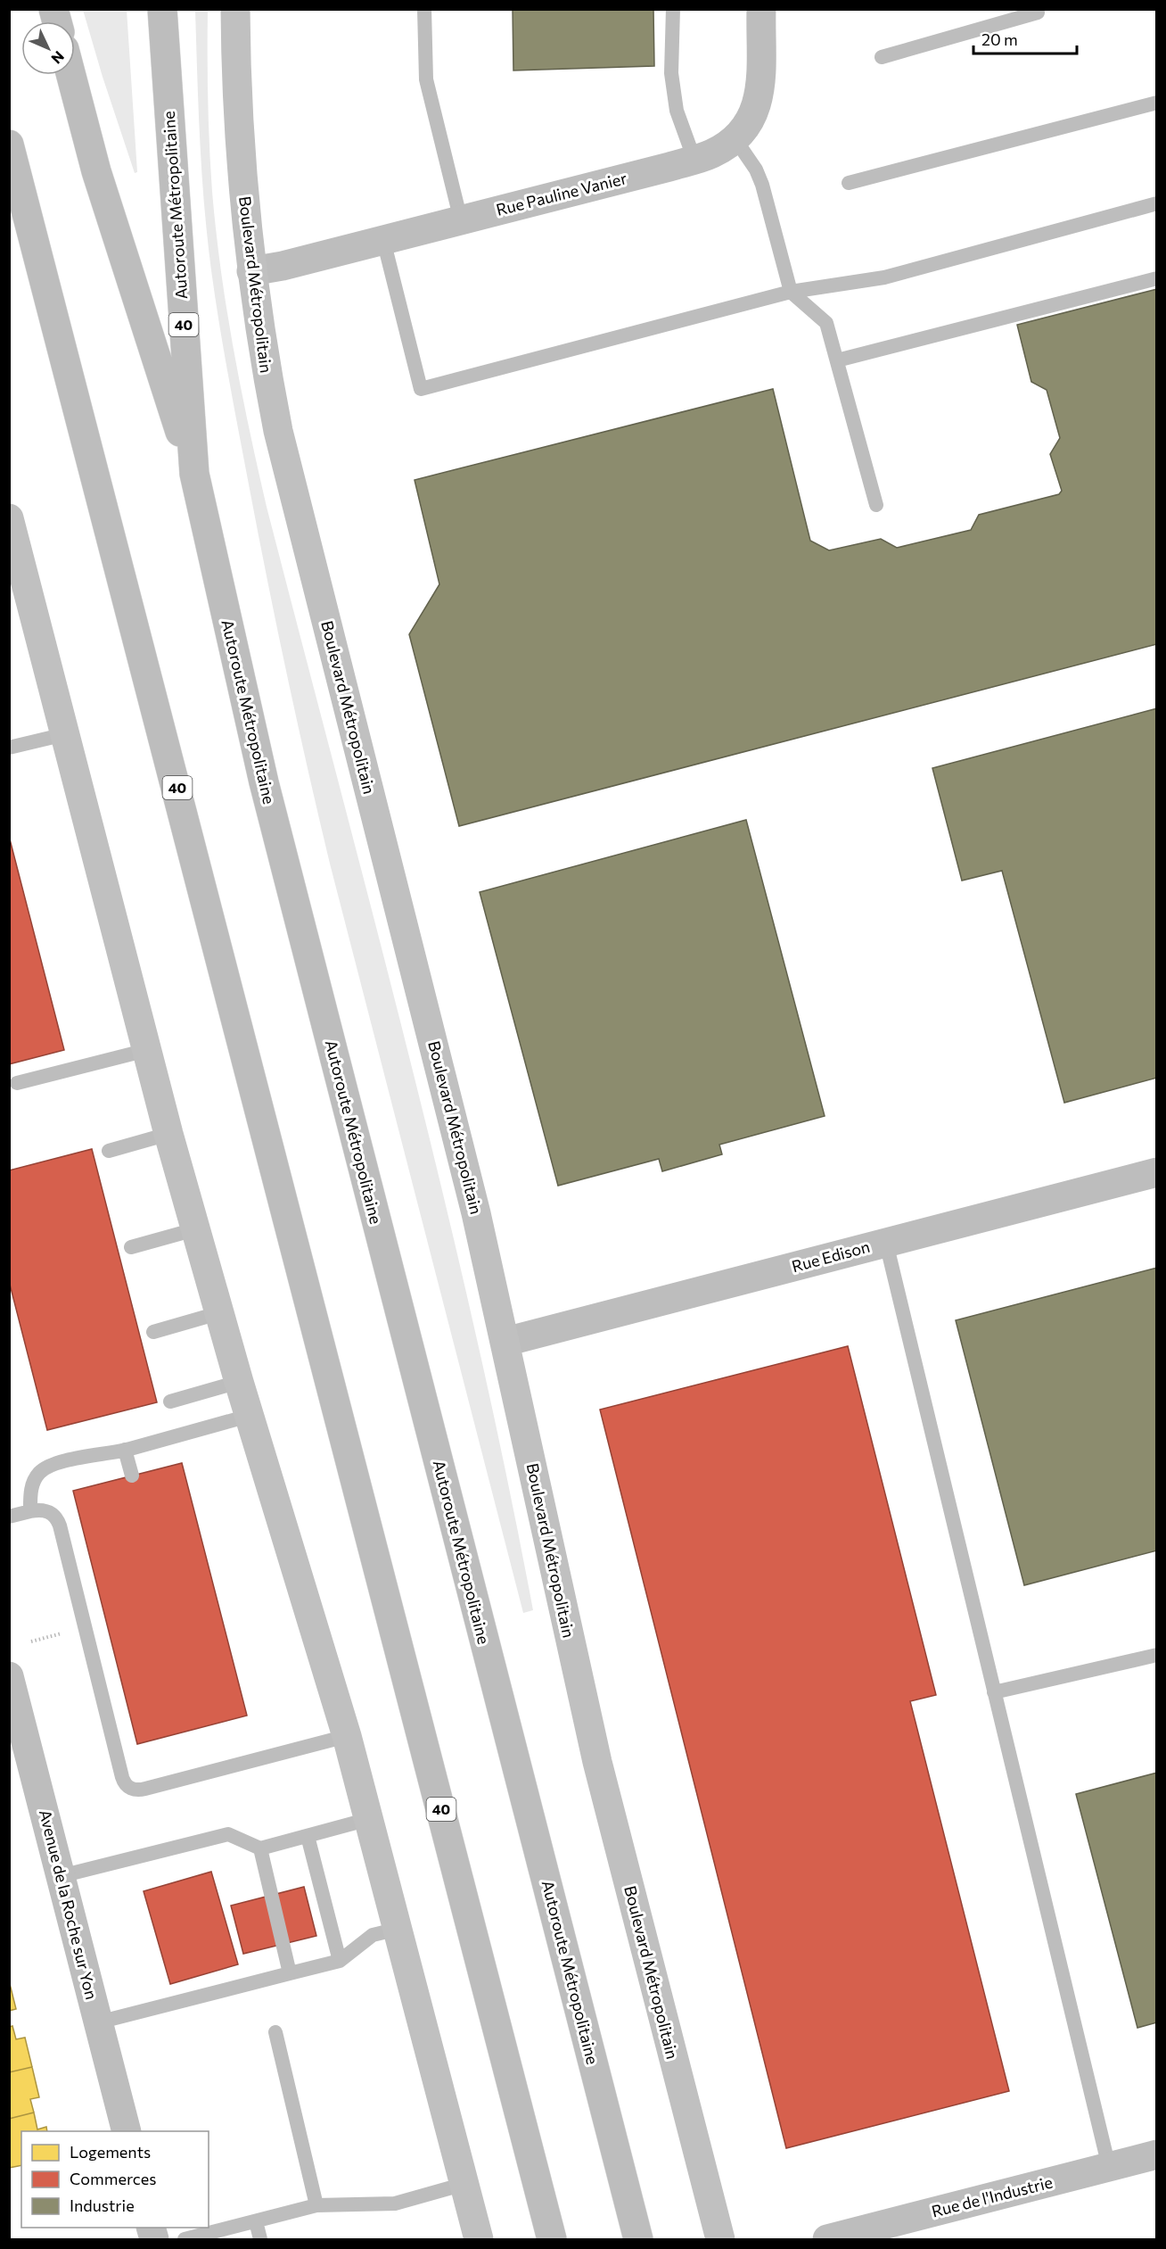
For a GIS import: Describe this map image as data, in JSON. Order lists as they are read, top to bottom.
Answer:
{
  "streets": {
    "main road": [
      "Rue Pauline Vanier",
      "Autoroute Métropolitaine",
      "Boulevard Métropolitain",
      "40",
      "Rue Edison",
      "Avenue de la Roche sur Yon",
      "Rue de l'Industrie"
    ]
  },
  "crossings": [
    ["Rue Pauline Vanier", "Boulevard Métropolitain"],
    ["Boulevard Métropolitain", "Rue Edison"]
  ],
  "legend": ["Logements", "Commerces", "Industrie"],
  "scale_bar": "20 m",
  "north": "bottom right"
}
